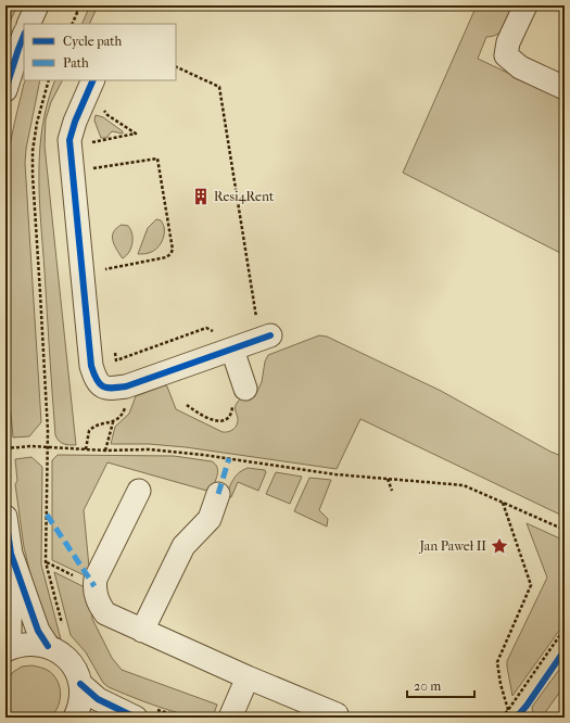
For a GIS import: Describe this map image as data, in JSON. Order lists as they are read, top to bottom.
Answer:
{
  "places": {
    "building": ["Resi4Rent"],
    "place": ["Jan Paweł II"]
  },
  "legend": ["Cycle path", "Path"],
  "scale_bar": "20 m"
}
